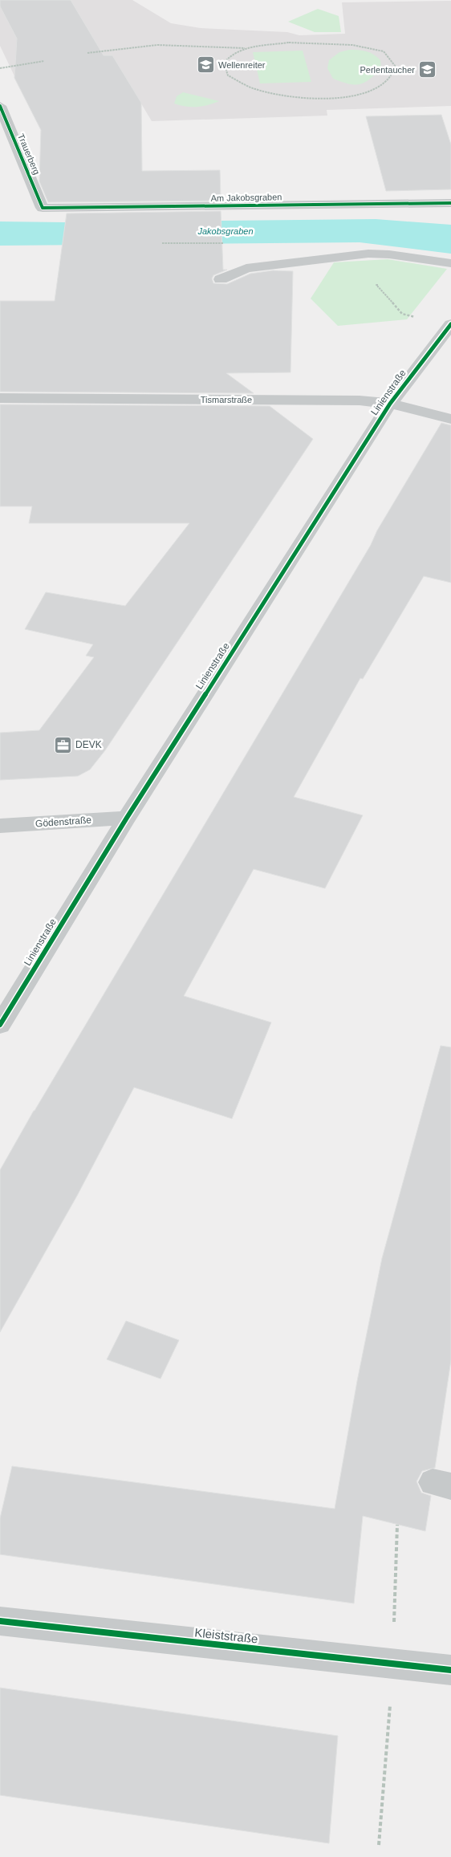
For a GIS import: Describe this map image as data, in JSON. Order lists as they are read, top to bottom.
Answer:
{
  "streets": {
    "street": [
      "Trauerberg",
      "Am Jakobsgraben",
      "Linienstraße",
      "Tismarstraße",
      "Gödenstraße",
      "Kleiststraße"
    ]
  },
  "crossings": [
    ["Trauerberg", "Am Jakobsgraben"],
    ["Linienstraße", "Tismarstraße"],
    ["Linienstraße", "Gödenstraße"]
  ],
  "water": ["Jakobsgraben"],
  "places": {
    "school or university": ["Wellenreiter", "Perlentaucher"],
    "office": ["DEVK"]
  }
}
